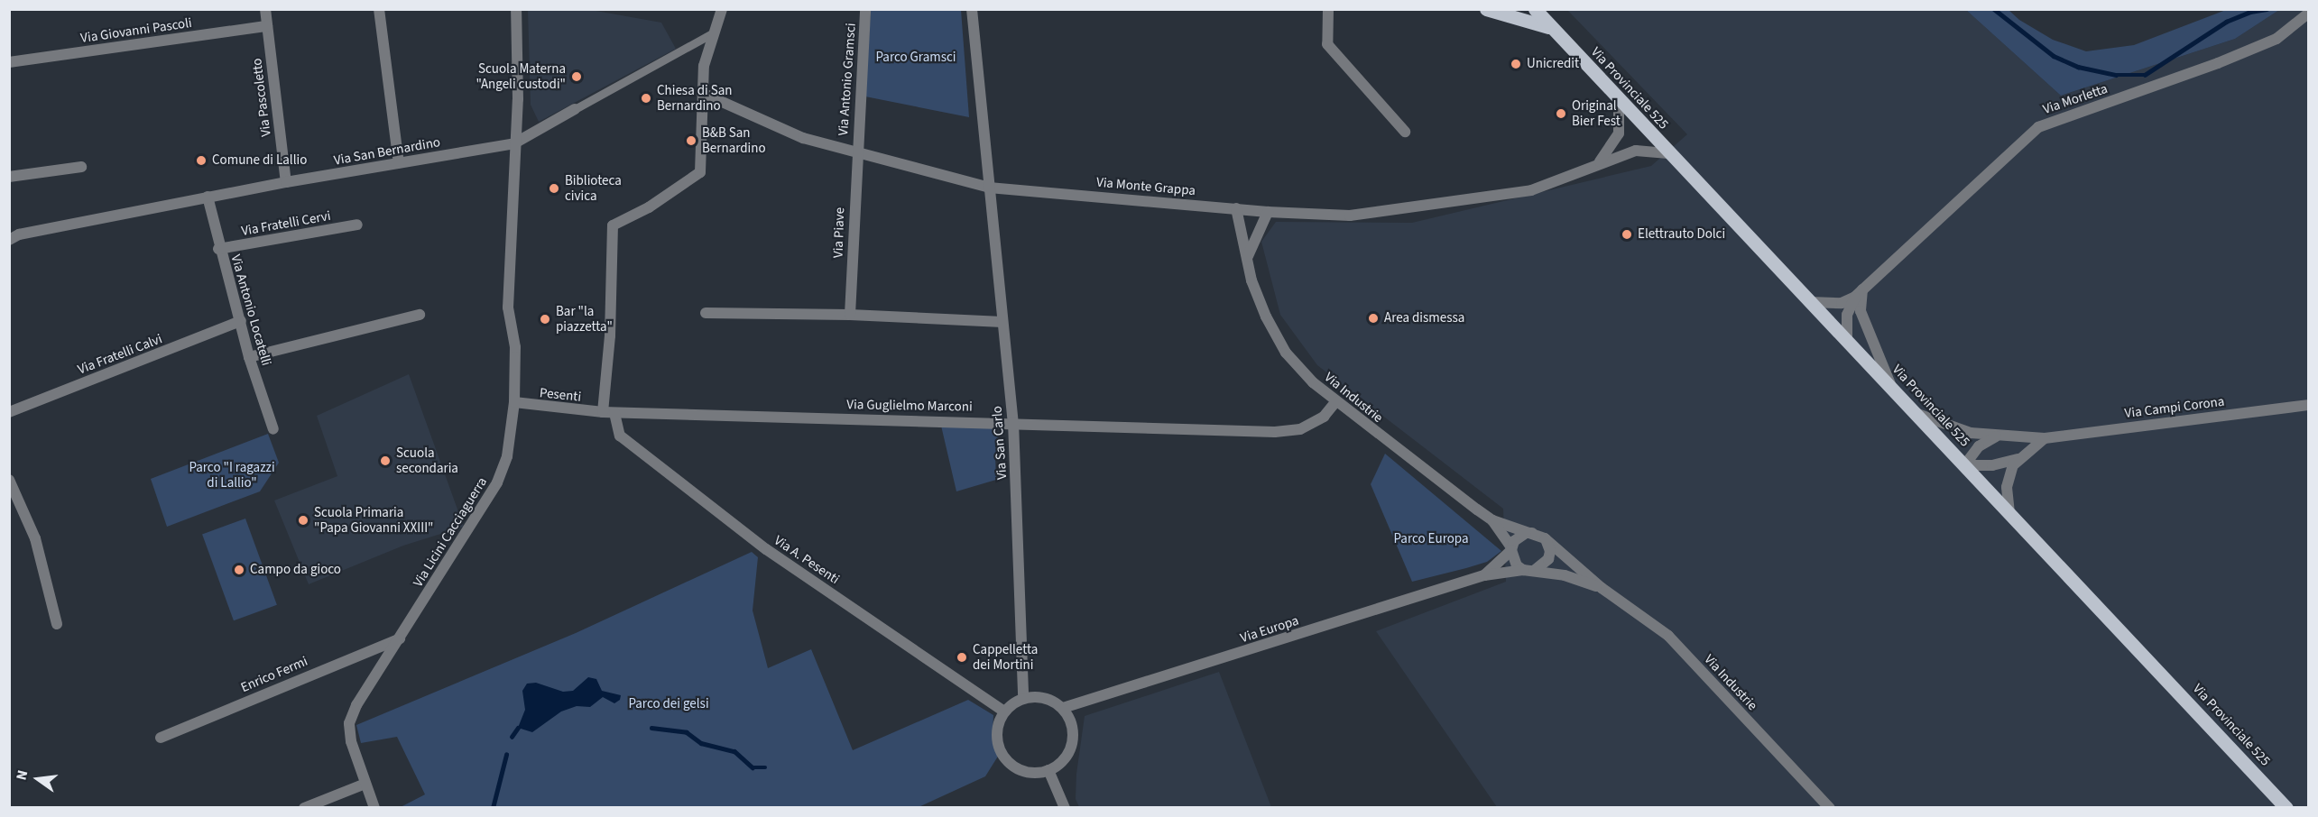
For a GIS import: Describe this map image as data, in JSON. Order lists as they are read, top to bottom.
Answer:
{
  "streets": {
    "main road": ["Via Provinciale 525"],
    "street": [
      "Via Giovanni Pascoli",
      "Via Antonio Gramsci",
      "Via Pascoletto",
      "Via Morletta",
      "Via San Bernardino",
      "Via Monte Grappa",
      "Via Fratelli Cervi",
      "Via Piave",
      "Via Antonio Locatelli",
      "Via Fratelli Calvi",
      "Pesenti",
      "Via Industrie",
      "Via Guglielmo Marconi",
      "Via Campi Corona",
      "Via San Carlo",
      "Via Licini Cacciaguerra",
      "Via A. Pesenti",
      "Via Europa",
      "Enrico Fermi"
    ]
  },
  "crossings": [
    ["Via Giovanni Pascoli", "Via Pascoletto"],
    ["Via Antonio Gramsci", "Via Monte Grappa"],
    ["Via Antonio Gramsci", "Via Piave"],
    ["Via Provinciale 525", "Via Morletta"],
    ["Via Provinciale 525", "Via Campi Corona"],
    ["Via Pascoletto", "Via San Bernardino"],
    ["Via San Bernardino", "Via Antonio Locatelli"],
    ["Via San Bernardino", "Via Licini Cacciaguerra"],
    ["Via Monte Grappa", "Via Piave"],
    ["Via Monte Grappa", "Via Industrie"],
    ["Via Monte Grappa", "Via San Carlo"],
    ["Via Fratelli Cervi", "Via Antonio Locatelli"],
    ["Via Antonio Locatelli", "Via Fratelli Calvi"],
    ["Pesenti", "Via Guglielmo Marconi"],
    ["Pesenti", "Via Licini Cacciaguerra"],
    ["Via Industrie", "Via Guglielmo Marconi"],
    ["Via Industrie", "Via Europa"],
    ["Via Guglielmo Marconi", "Via San Carlo"],
    ["Via Guglielmo Marconi", "Via A. Pesenti"],
    ["Via San Carlo", "Via A. Pesenti"],
    ["Via San Carlo", "Via Europa"],
    ["Via Licini Cacciaguerra", "Enrico Fermi"],
    ["Via A. Pesenti", "Via Europa"]
  ],
  "parks": [
    "Parco Gramsci",
    "Parco \"I ragazzi di Lallio\"",
    "Parco Europa",
    "Parco dei gelsi"
  ],
  "places": [
    "Unicredit",
    "Scuola Materna \"Angeli custodi\"",
    "Chiesa di San Bernardino",
    "Original Bier Fest",
    "B&B San Bernardino",
    "Comune di Lallio",
    "Biblioteca civica",
    "Elettrauto Dolci",
    "Area dismessa",
    "Bar \"la piazzetta\"",
    "Scuola secondaria",
    "Scuola Primaria \"Papa Giovanni XXIII\"",
    "Campo da gioco",
    "Cappelletta dei Mortini"
  ],
  "north": "left"
}
